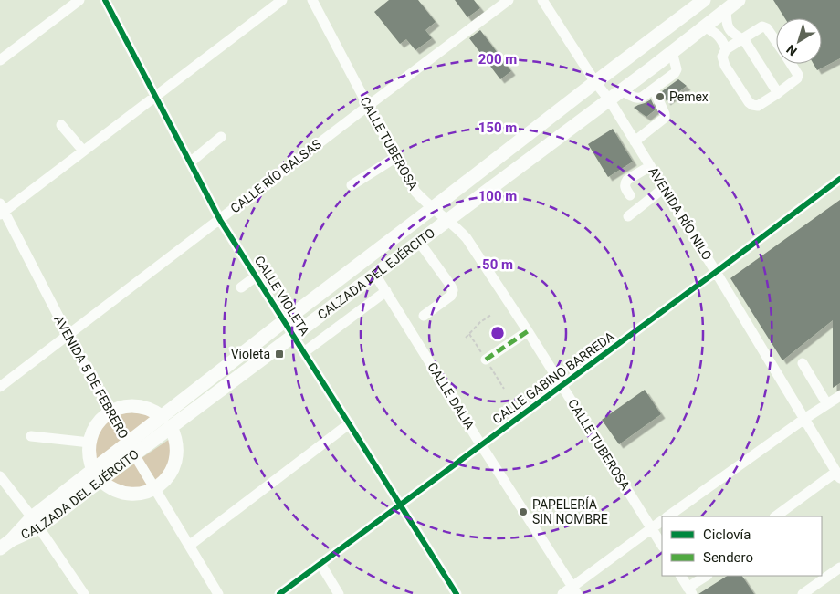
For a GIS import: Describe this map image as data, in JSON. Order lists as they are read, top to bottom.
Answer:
{
  "streets": {
    "main road": ["CALZADA DEL EJÉRCITO"],
    "street": [
      "CALLE TUBEROSA",
      "CALLE RÍO BALSAS",
      "AVENIDA RÍO NILO",
      "CALLE VIOLETA",
      "AVENIDA 5 DE FEBRERO",
      "CALLE GABINO BARREDA",
      "CALLE DALIA"
    ]
  },
  "crossings": [
    ["CALLE TUBEROSA", "CALLE RÍO BALSAS"],
    ["CALLE TUBEROSA", "CALZADA DEL EJÉRCITO"],
    ["CALLE TUBEROSA", "CALLE GABINO BARREDA"],
    ["CALLE RÍO BALSAS", "CALLE VIOLETA"],
    ["CALLE RÍO BALSAS", "AVENIDA 5 DE FEBRERO"],
    ["AVENIDA RÍO NILO", "CALZADA DEL EJÉRCITO"],
    ["AVENIDA RÍO NILO", "CALLE GABINO BARREDA"],
    ["CALZADA DEL EJÉRCITO", "CALLE VIOLETA"],
    ["CALZADA DEL EJÉRCITO", "AVENIDA 5 DE FEBRERO"],
    ["CALZADA DEL EJÉRCITO", "CALLE DALIA"],
    ["CALLE VIOLETA", "CALLE GABINO BARREDA"],
    ["CALLE GABINO BARREDA", "CALLE DALIA"]
  ],
  "places": {
    "other": ["Pemex", "PAPELERÍA SIN NOMBRE"],
    "transit": ["Violeta"]
  },
  "legend": ["Ciclovía", "Sendero"],
  "north": "bottom left",
  "rings": [
    "200 m",
    "150 m",
    "100 m",
    "50 m"
  ]
}
